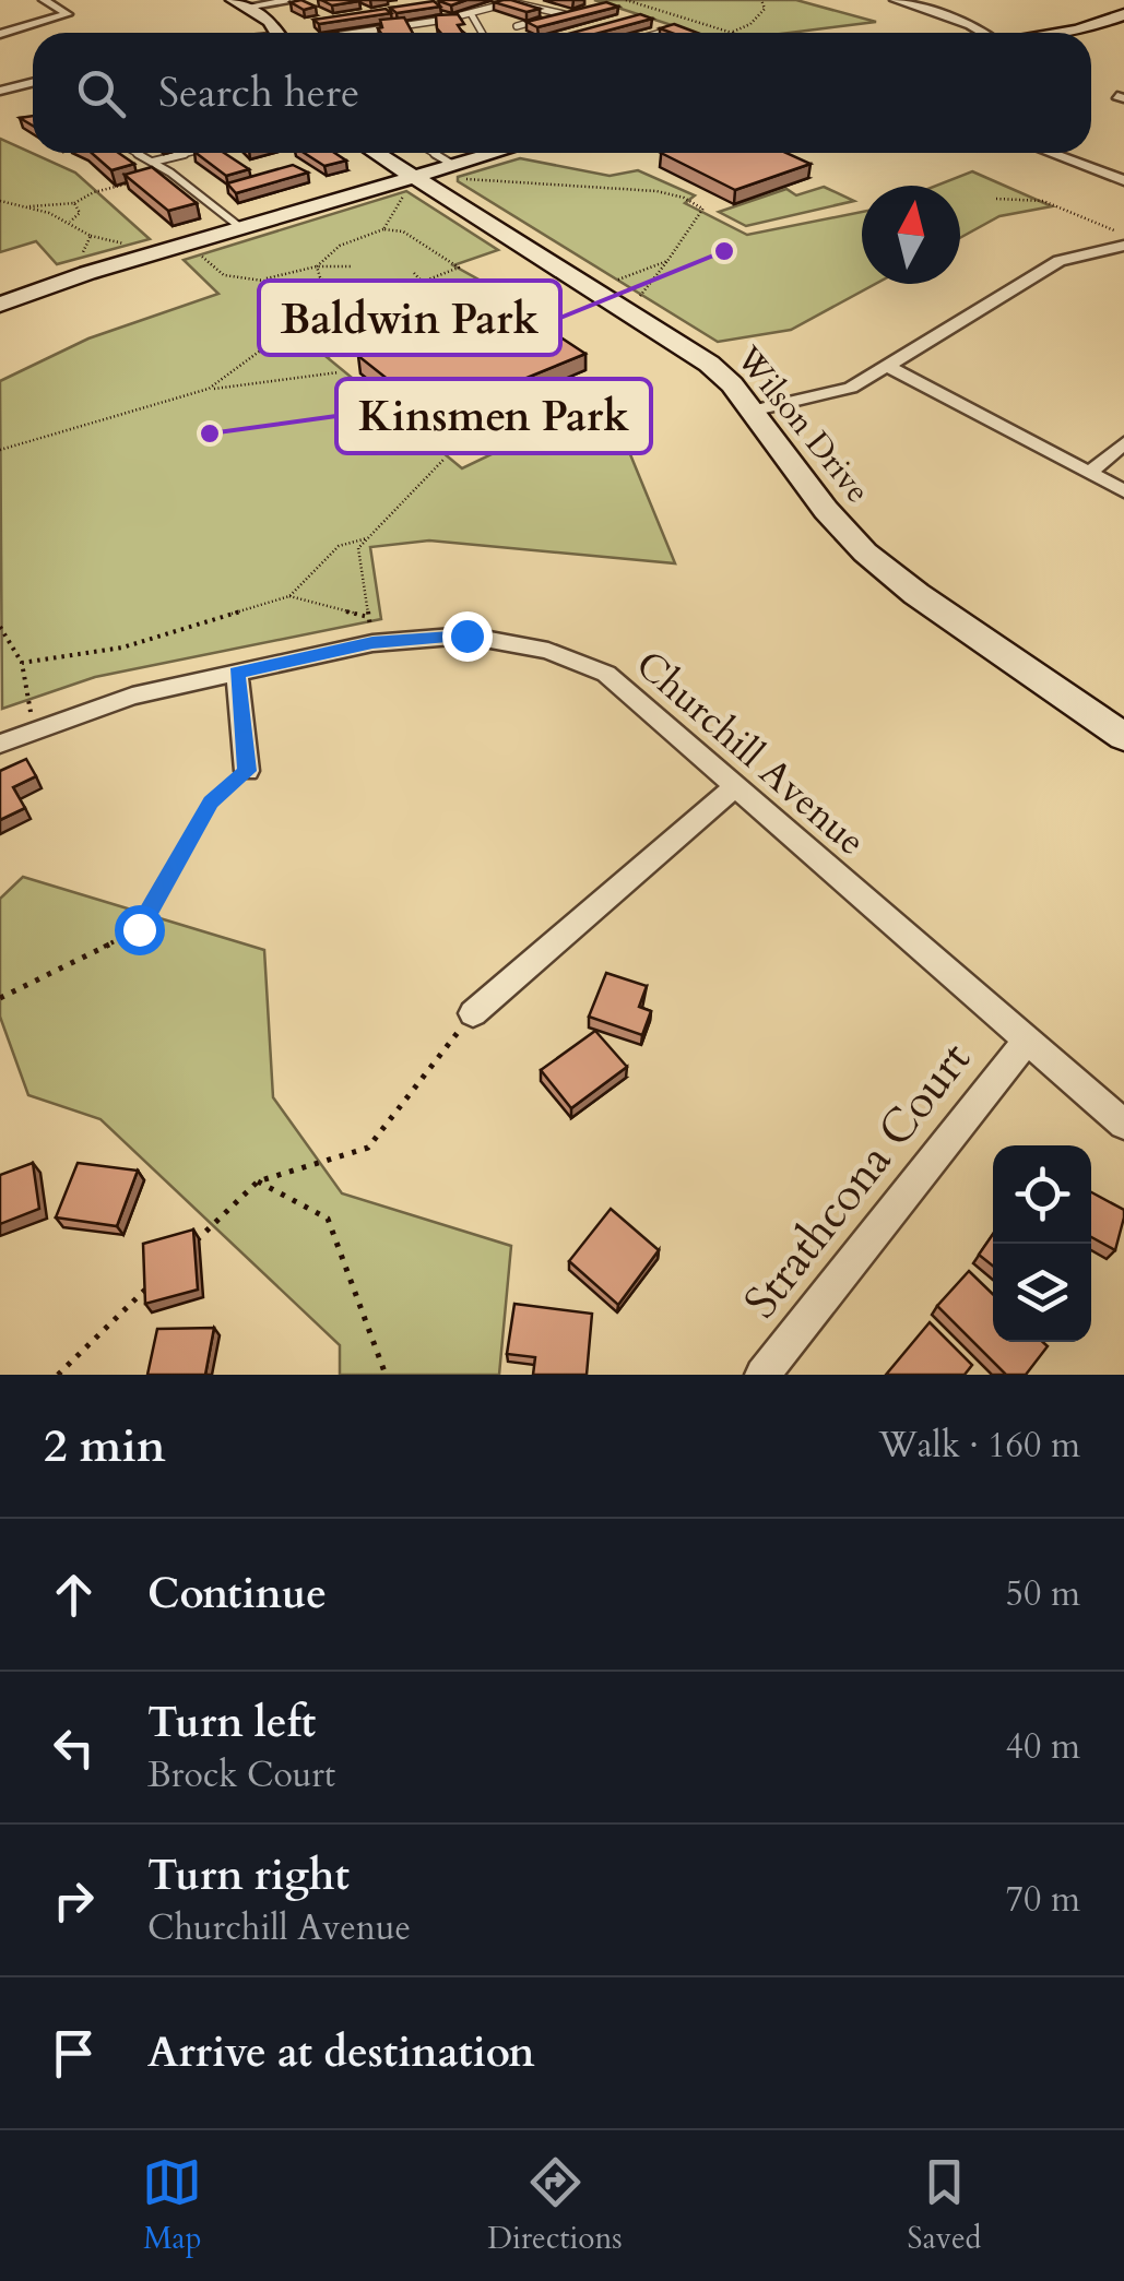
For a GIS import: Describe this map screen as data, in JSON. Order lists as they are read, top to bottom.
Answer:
{
  "streets": {
    "street": ["Wilson Drive", "Churchill Avenue", "Strathcona Court"]
  },
  "crossings": [
    ["Churchill Avenue", "Strathcona Court"]
  ],
  "places": ["Baldwin Park", "Kinsmen Park"],
  "north": "top",
  "page": {
    "search": "Search here",
    "heading": ["2 min", "Walk · 160 m"],
    "list": [
      ["Continue", "50 m"],
      ["Turn left", "Brock Court", "40 m"],
      ["Turn right", "Churchill Avenue", "70 m"],
      "Arrive at destination"
    ],
    "nav": ["Map", "Directions", "Saved"]
  }
}
